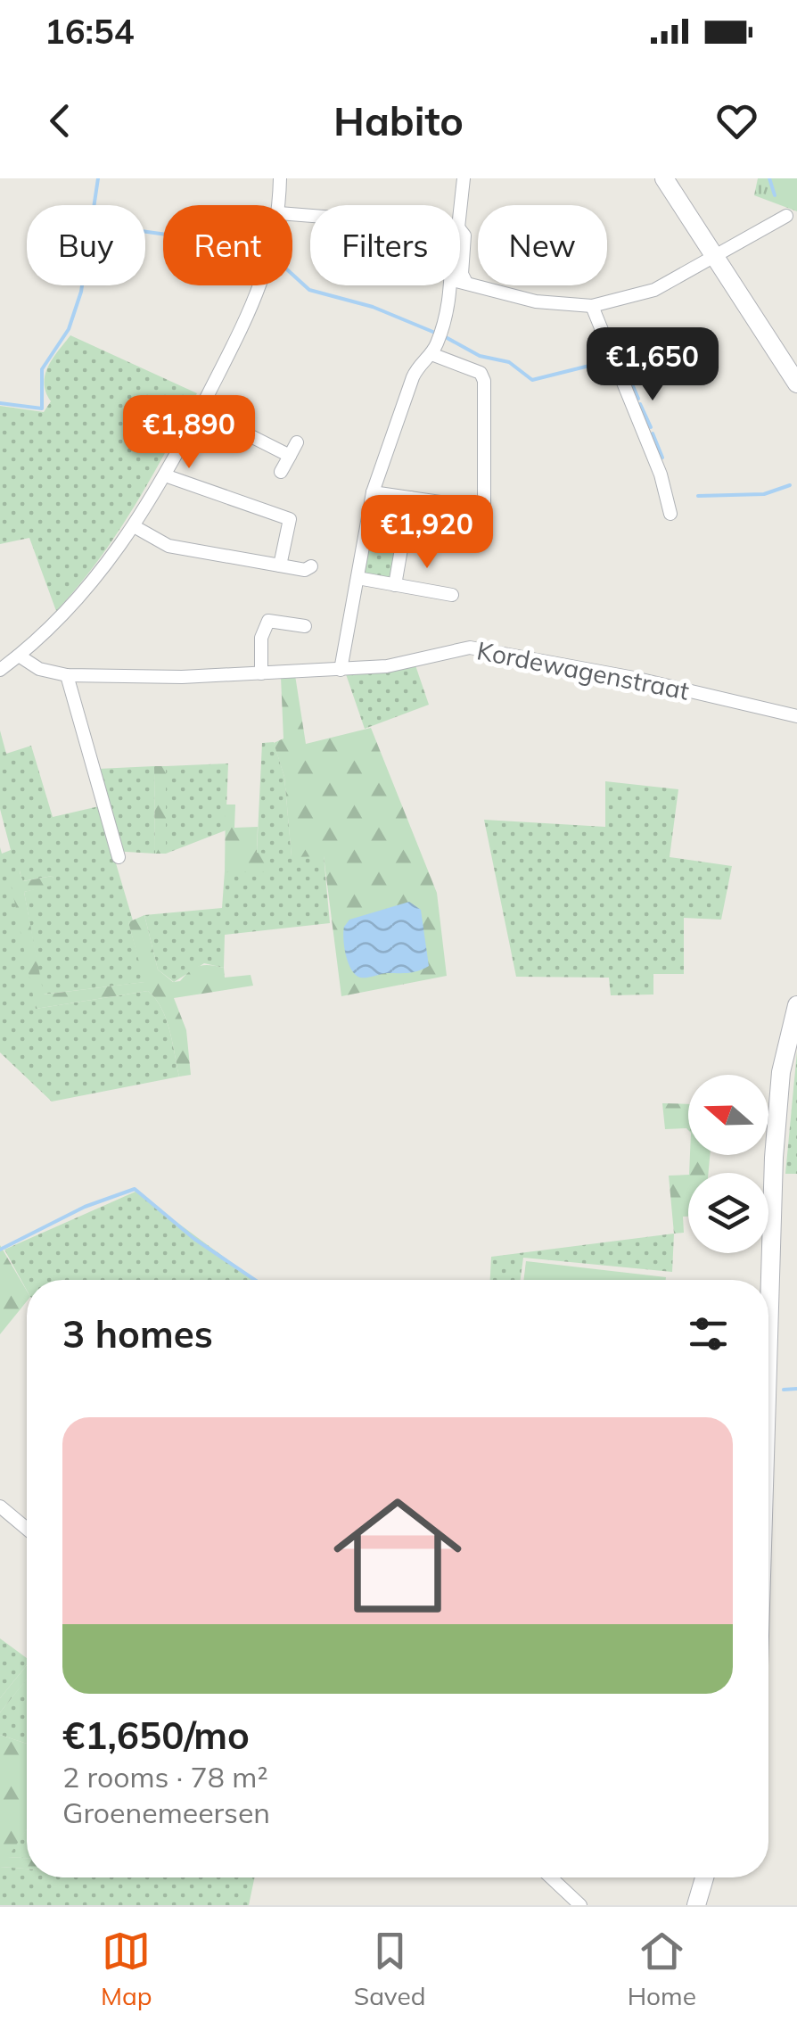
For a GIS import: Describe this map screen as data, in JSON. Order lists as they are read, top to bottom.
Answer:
{
  "streets": {
    "street": ["Kordewagenstraat"]
  },
  "north": "left",
  "page": {
    "status": "16:54",
    "header": "Habito",
    "chip": [
      "Buy",
      "Rent",
      "Filters",
      "New"
    ],
    "price": ["€1,650", "€1,890", "€1,920"],
    "heading": "3 homes",
    "list": [
      {
        "name": "€1,650/mo",
        "note": "2 rooms · 78 m² · Groenemeersen"
      }
    ],
    "tabs": ["Map", "Saved", "Home"]
  }
}
